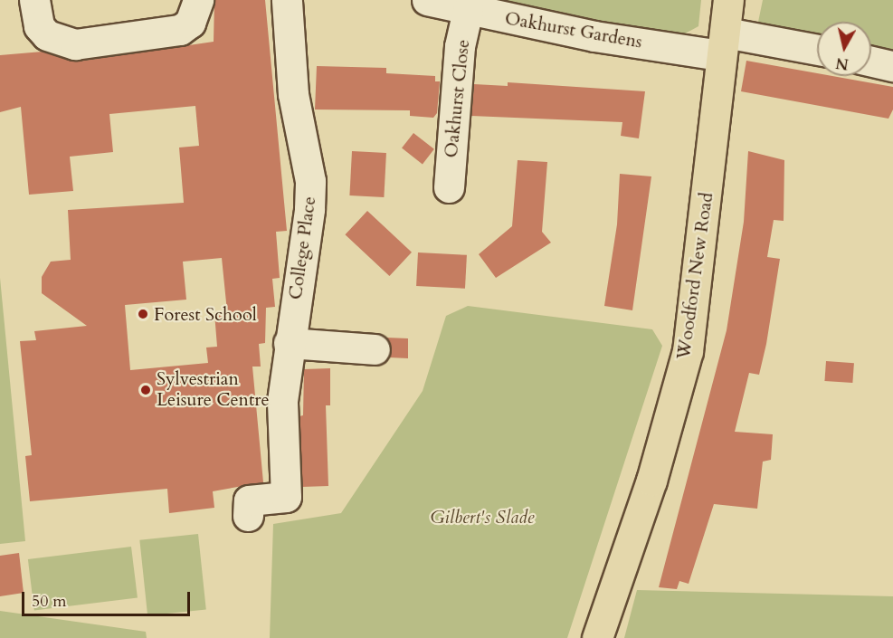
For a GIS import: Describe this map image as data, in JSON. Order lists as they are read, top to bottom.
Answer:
{
  "streets": {
    "main road": ["Woodford New Road"],
    "street": ["Oakhurst Gardens", "Oakhurst Close", "College Place"]
  },
  "crossings": [
    ["Oakhurst Gardens", "Oakhurst Close"],
    ["Oakhurst Gardens", "Woodford New Road"]
  ],
  "parks": ["Gilbert's Slade"],
  "places": ["Forest School", "Sylvestrian Leisure Centre"],
  "scale_bar": "50 m",
  "north": "bottom"
}
